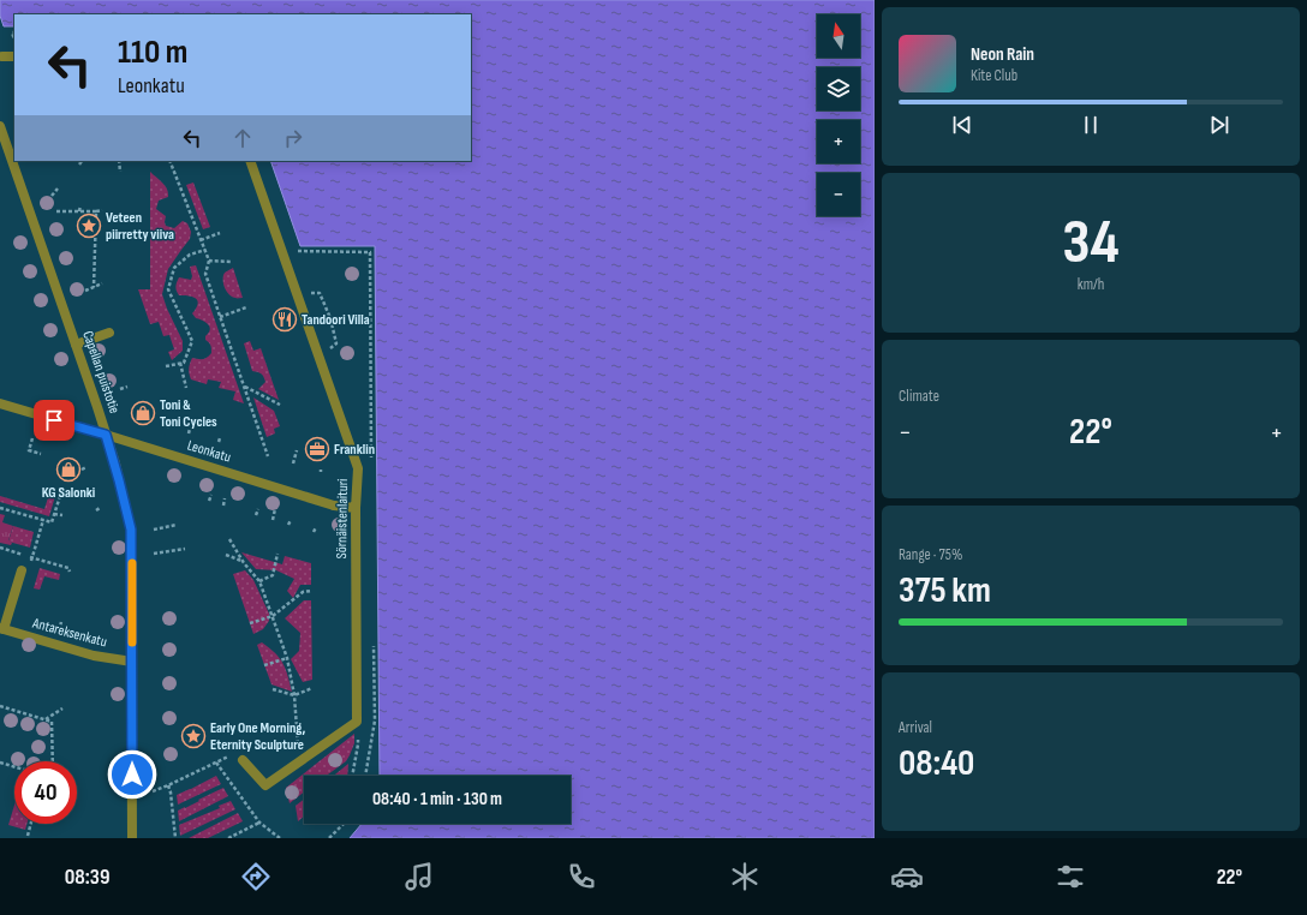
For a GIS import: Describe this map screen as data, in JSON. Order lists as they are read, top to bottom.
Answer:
{
  "streets": {
    "street": [
      "Capellan puistotie",
      "Leonkatu",
      "Sörnäistenlaituri",
      "Antareksenkatu"
    ]
  },
  "crossings": [
    ["Capellan puistotie", "Leonkatu"],
    ["Capellan puistotie", "Antareksenkatu"],
    ["Leonkatu", "Sörnäistenlaituri"]
  ],
  "places": {
    "place": ["Veteen piirretty viiva", "Early One Morning, Eternity Sculpture"],
    "restaurant": ["Tandoori Villa"],
    "shop": ["Toni & Toni Cycles", "KG Salonki"],
    "office": ["Franklin"]
  },
  "north": "top",
  "page": {
    "map_buttons": ["+", "−"],
    "turn": ["110 m", "Leonkatu"],
    "song": ["Neon Rain", "Kite Club"],
    "tile": [
      ["34", "km/h"],
      "Climate",
      ["Range · 75%", "375 km"],
      ["Arrival", "08:40"]
    ],
    "heat": ["−", "22°", "+"],
    "limit": "40",
    "trip": "08:40 · 1 min · 130 m",
    "tabs": ["08:39", "22°"]
  }
}
